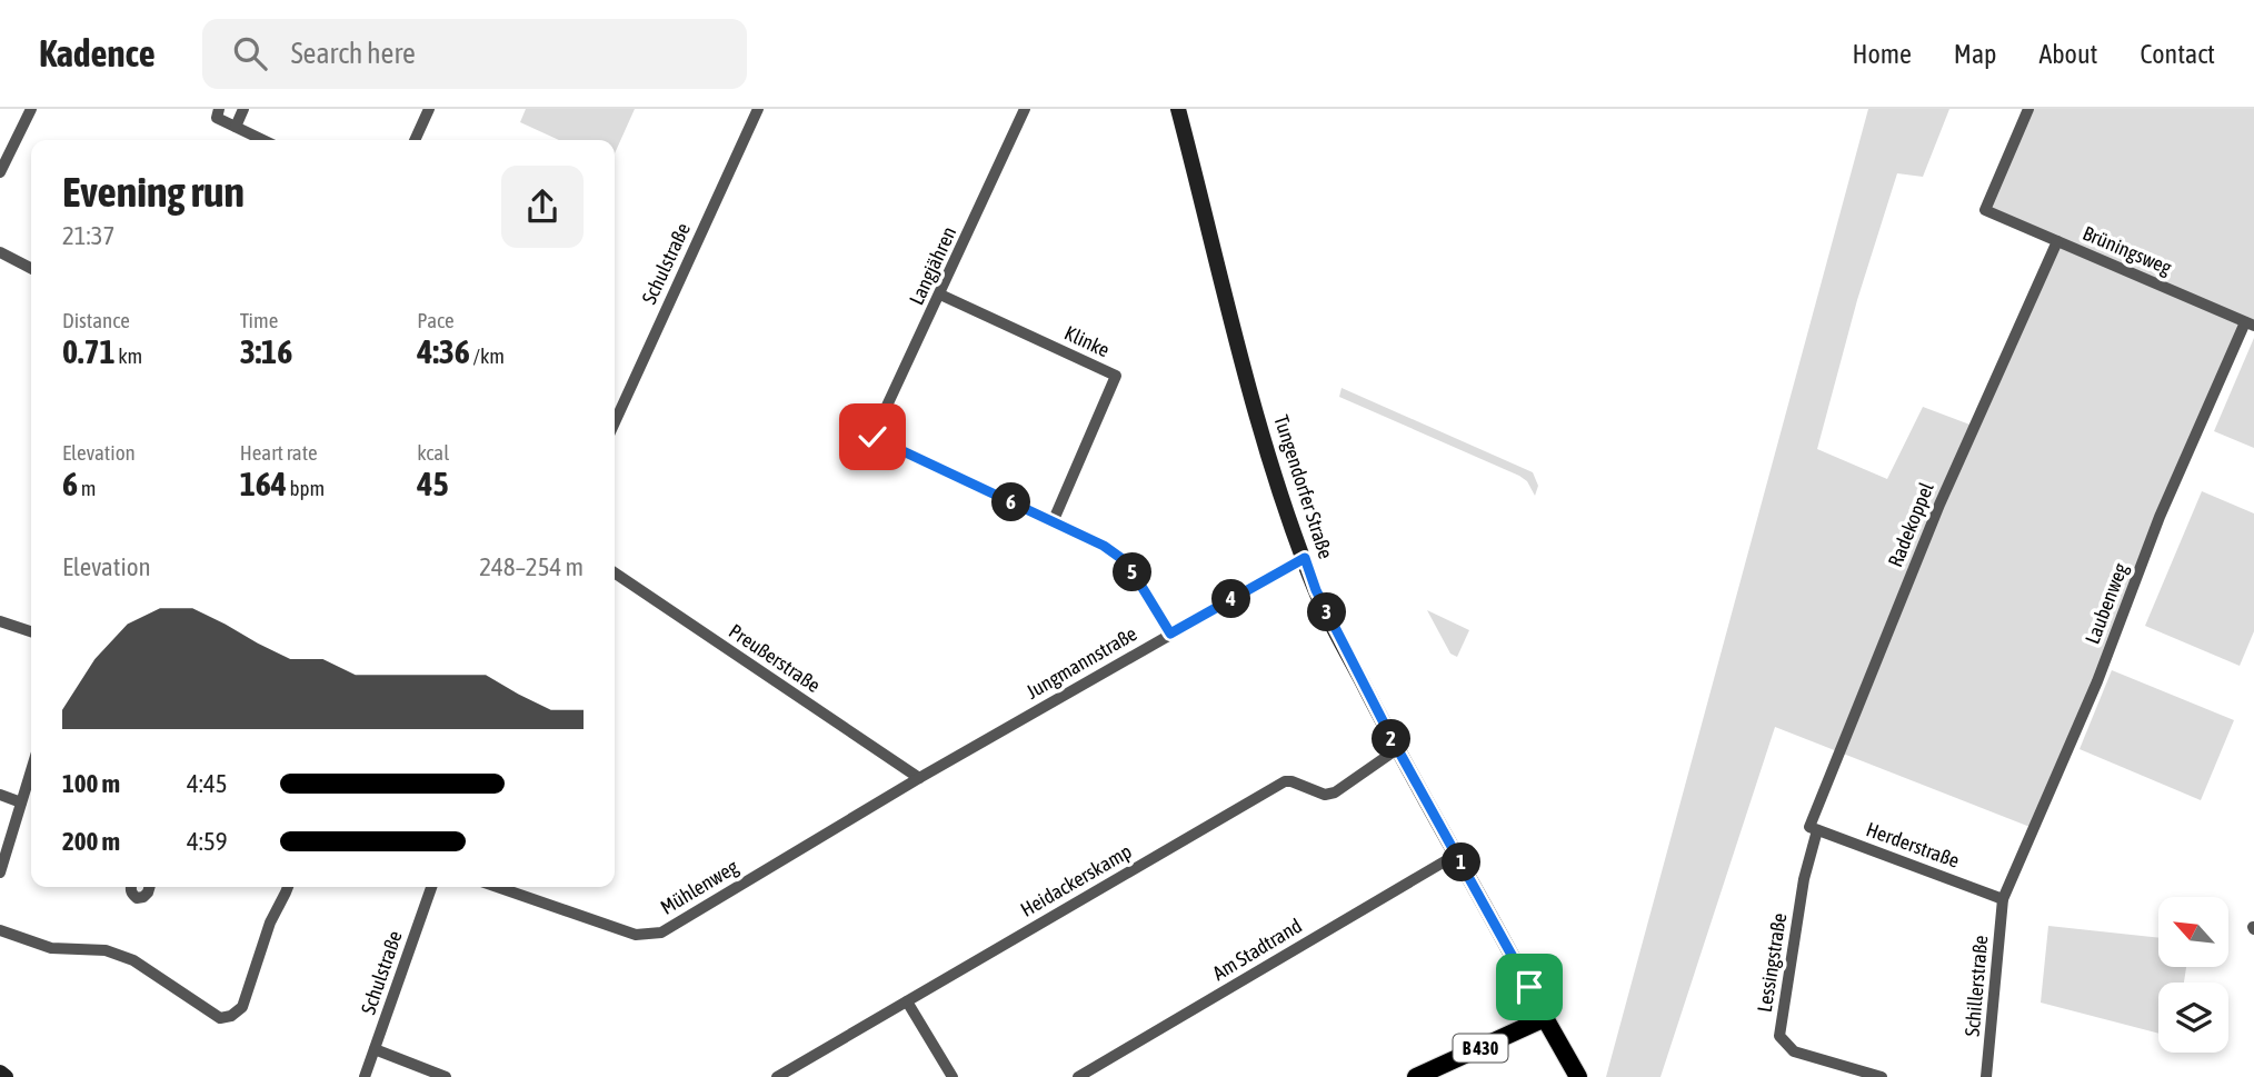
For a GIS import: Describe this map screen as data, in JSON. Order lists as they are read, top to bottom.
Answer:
{
  "streets": {
    "main road": ["Tungendorfer Straße", "B 430"],
    "street": [
      "Brüningsweg",
      "Schulstraße",
      "Langjähren",
      "Klinke",
      "Radekoppel",
      "Laubenweg",
      "Preußerstraße",
      "Jungmannstraße",
      "Herderstraße",
      "Heidackerskamp",
      "Mühlenweg",
      "Am Stadtrand",
      "Lessingstraße",
      "Schillerstraße"
    ]
  },
  "crossings": [
    ["Brüningsweg", "Radekoppel"],
    ["Brüningsweg", "Laubenweg"],
    ["Langjähren", "Klinke"],
    ["Tungendorfer Straße", "Jungmannstraße"],
    ["Tungendorfer Straße", "Heidackerskamp"],
    ["Tungendorfer Straße", "Am Stadtrand"],
    ["Tungendorfer Straße", "B 430"],
    ["Radekoppel", "Herderstraße"],
    ["Radekoppel", "Lessingstraße"],
    ["Laubenweg", "Herderstraße"],
    ["Laubenweg", "Schillerstraße"],
    ["Preußerstraße", "Jungmannstraße"],
    ["Preußerstraße", "Mühlenweg"],
    ["Jungmannstraße", "Mühlenweg"],
    ["Herderstraße", "Lessingstraße"],
    ["Herderstraße", "Schillerstraße"]
  ],
  "north": "top left",
  "page": {
    "header": "Kadence",
    "search": "Search here",
    "nav": [
      "Home",
      "Map",
      "About",
      "Contact"
    ],
    "heading": ["Evening run", "21:37"],
    "stats": [
      ["Distance", "0.71 km"],
      ["Time", "3:16"],
      ["Pace", "4:36 /km"],
      ["Elevation", "6 m"],
      ["Heart rate", "164 bpm"],
      ["kcal", "45"]
    ],
    "pins": [
      "6",
      "5",
      "4",
      "3",
      "2",
      "1"
    ],
    "chart": ["Elevation", "248–254 m"],
    "list": [
      {
        "name": "100 m",
        "note": "4:45"
      },
      {
        "name": "200 m",
        "note": "4:59"
      }
    ]
  }
}
